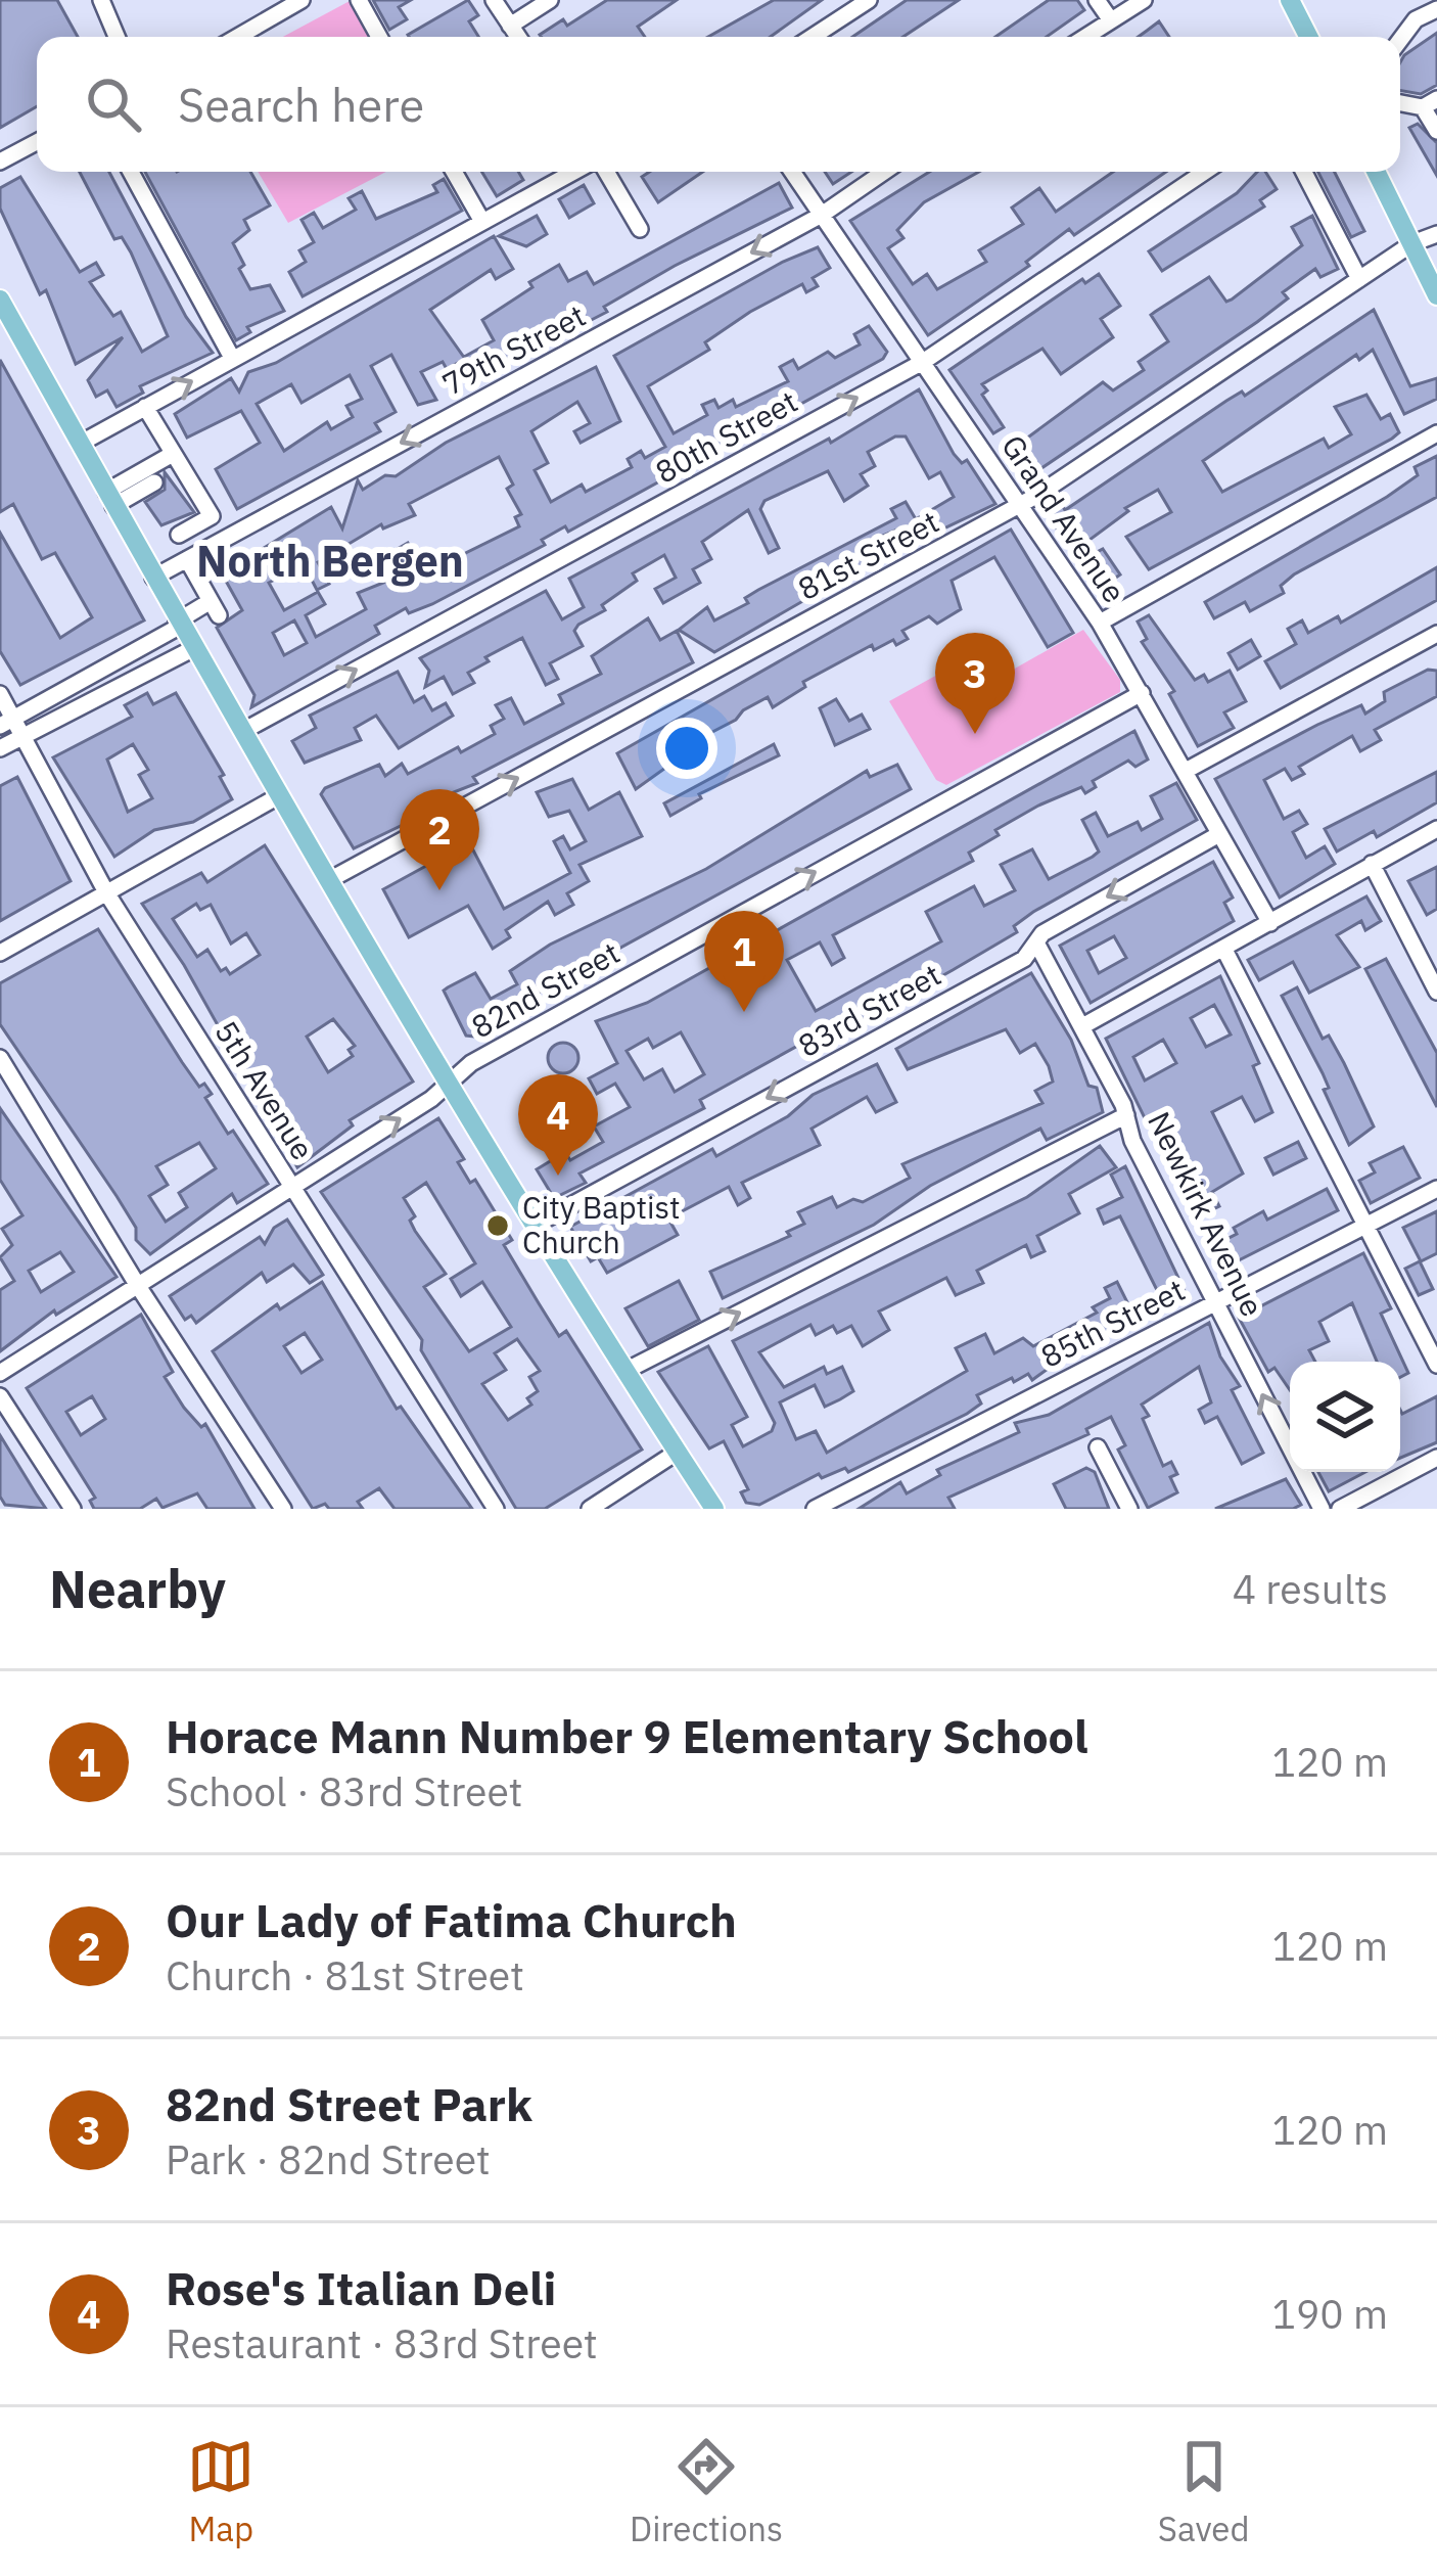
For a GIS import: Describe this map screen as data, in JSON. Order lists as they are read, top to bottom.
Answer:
{
  "streets": {
    "street": [
      "79th Street",
      "80th Street",
      "Grand Avenue",
      "81st Street",
      "82nd Street",
      "83rd Street",
      "5th Avenue",
      "Newkirk Avenue",
      "85th Street"
    ]
  },
  "crossings": [
    ["79th Street", "Grand Avenue"],
    ["80th Street", "Grand Avenue"],
    ["Grand Avenue", "81st Street"],
    ["Grand Avenue", "82nd Street"],
    ["Grand Avenue", "83rd Street"],
    ["82nd Street", "5th Avenue"],
    ["83rd Street", "Newkirk Avenue"],
    ["Newkirk Avenue", "85th Street"]
  ],
  "one_way": [
    "79th Street",
    "80th Street",
    "81st Street",
    "82nd Street",
    "83rd Street",
    "Newkirk Avenue"
  ],
  "districts": ["North Bergen"],
  "places": ["City Baptist Church"],
  "page": {
    "search": "Search here",
    "pins": [
      "3",
      "2",
      "1",
      "4"
    ],
    "heading": ["Nearby", "4 results"],
    "list": [
      {
        "mark": "1",
        "name": "Horace Mann Number 9 Elementary School",
        "note": "School · 83rd Street",
        "value": "120 m"
      },
      {
        "mark": "2",
        "name": "Our Lady of Fatima Church",
        "note": "Church · 81st Street",
        "value": "120 m"
      },
      {
        "mark": "3",
        "name": "82nd Street Park",
        "note": "Park · 82nd Street",
        "value": "120 m"
      },
      {
        "mark": "4",
        "name": "Rose's Italian Deli",
        "note": "Restaurant · 83rd Street",
        "value": "190 m"
      }
    ],
    "nav": ["Map", "Directions", "Saved"]
  }
}
